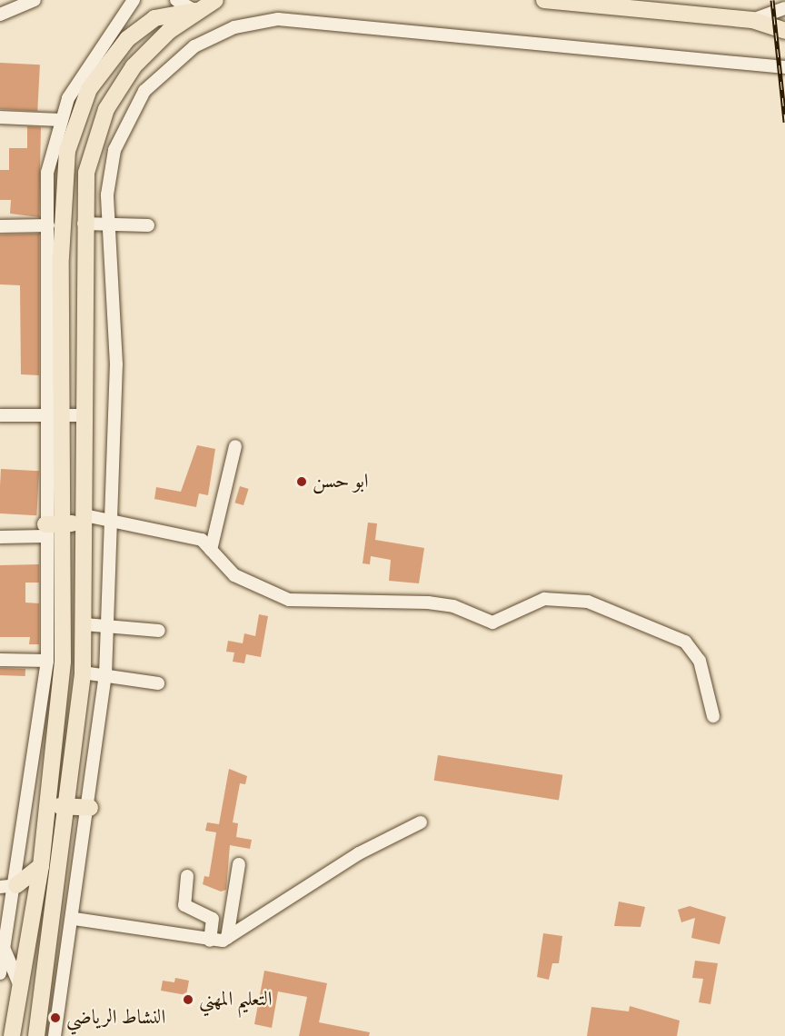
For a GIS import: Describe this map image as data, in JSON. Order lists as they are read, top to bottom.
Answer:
{
  "places": ["ابو حسن", "التعليم المهني", "النشاط الرياضي"]
}
